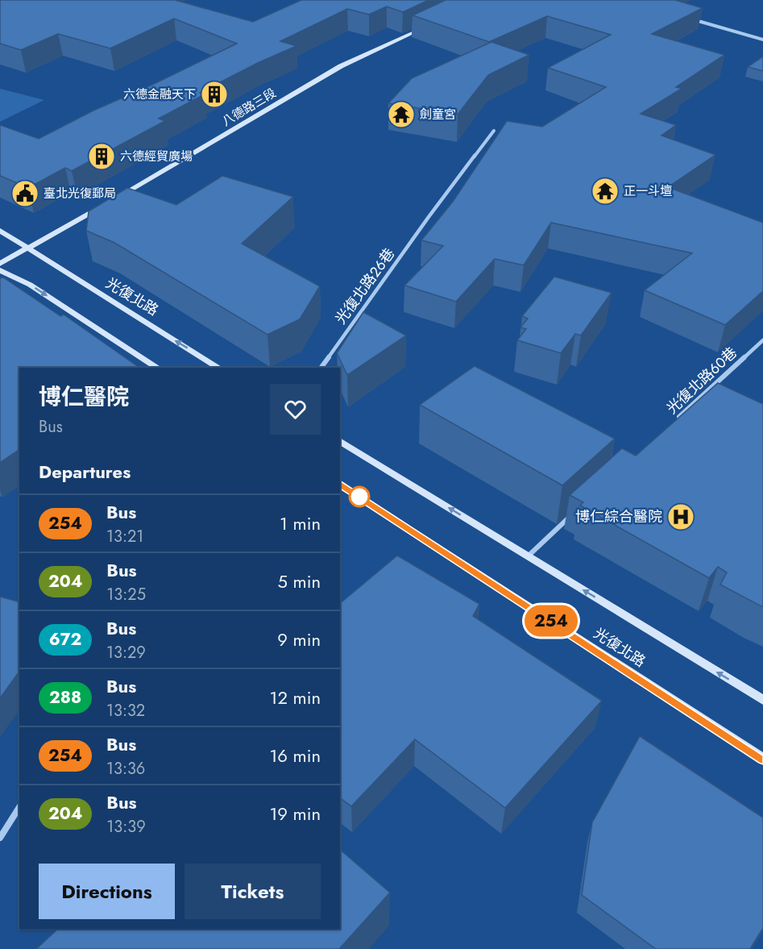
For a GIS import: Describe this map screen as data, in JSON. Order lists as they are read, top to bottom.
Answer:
{
  "streets": {
    "main road": ["八德路三段", "光復北路"],
    "street": ["光復北路26巷", "光復北路60巷"]
  },
  "places": {
    "building": ["六德金融天下", "六德經貿廣場"],
    "temple": ["劍童宮", "正一斗壇"],
    "public building": ["臺北光復郵局"],
    "hospital": ["博仁綜合醫院"]
  },
  "lines": ["bus line 254"],
  "page": {
    "on_map": "254",
    "heading": [
      ["博仁醫院", "Bus"],
      "Departures"
    ],
    "list": [
      {
        "mark": "254",
        "name": "Bus",
        "note": "13:21",
        "value": "1 min"
      },
      {
        "mark": "204",
        "name": "Bus",
        "note": "13:25",
        "value": "5 min"
      },
      {
        "mark": "672",
        "name": "Bus",
        "note": "13:29",
        "value": "9 min"
      },
      {
        "mark": "288",
        "name": "Bus",
        "note": "13:32",
        "value": "12 min"
      },
      {
        "mark": "254",
        "name": "Bus",
        "note": "13:36",
        "value": "16 min"
      },
      {
        "mark": "204",
        "name": "Bus",
        "note": "13:39",
        "value": "19 min"
      }
    ],
    "buttons": ["Directions", "Tickets"]
  }
}
